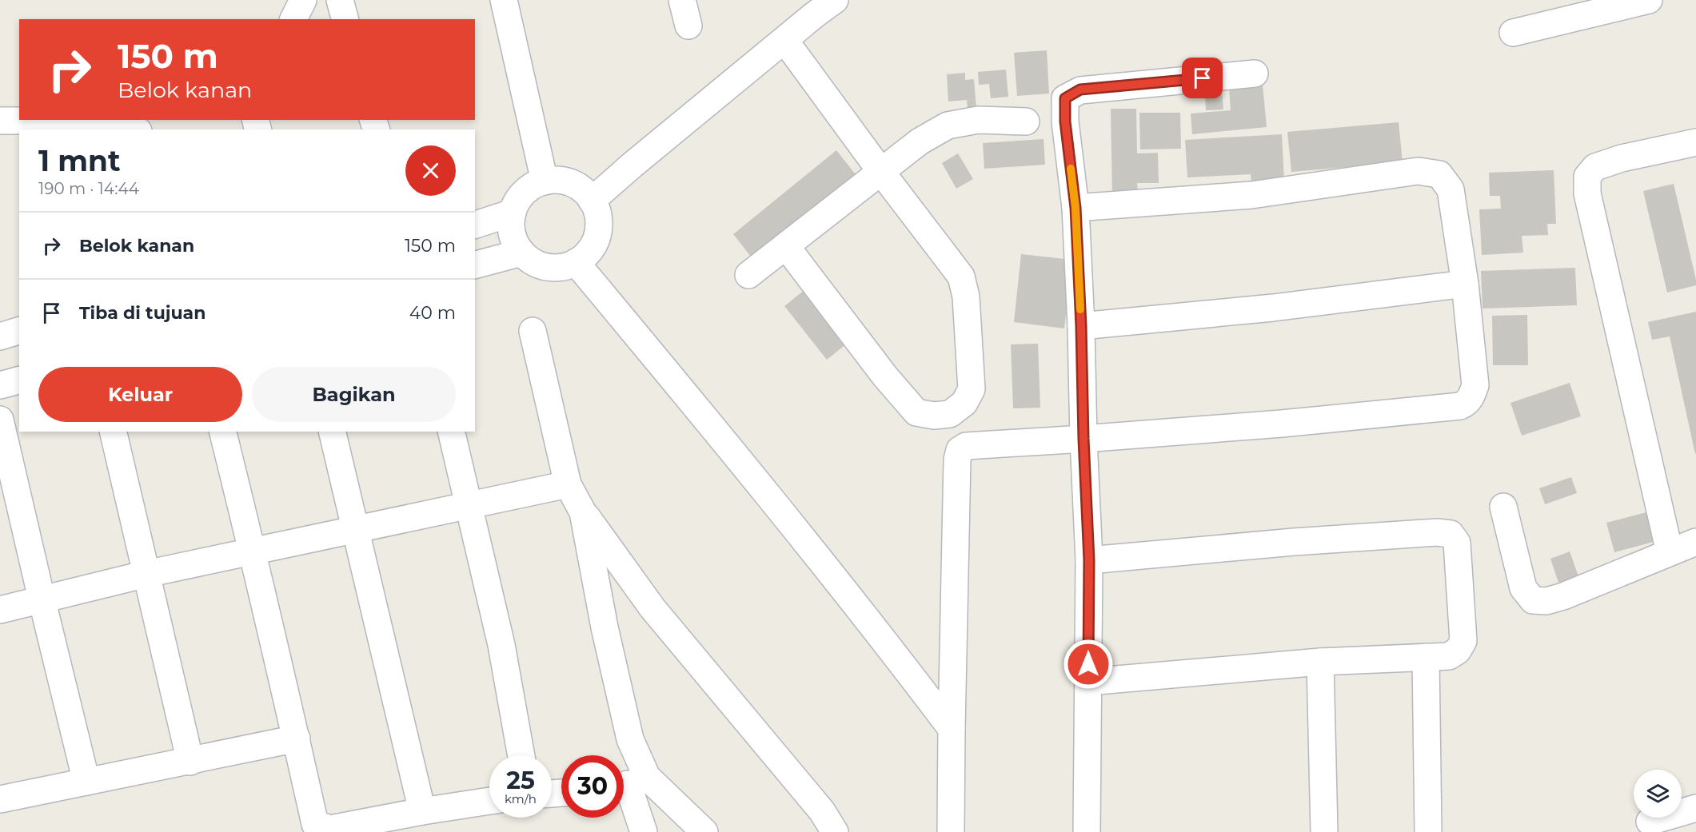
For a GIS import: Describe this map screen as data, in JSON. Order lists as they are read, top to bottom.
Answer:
{
  "page": {
    "turn": ["150 m", "Belok kanan"],
    "heading": ["1 mnt", "190 m · 14:44"],
    "list": [
      {
        "name": "Belok kanan",
        "value": "150 m"
      },
      {
        "name": "Tiba di tujuan",
        "value": "40 m"
      }
    ],
    "buttons": ["Keluar", "Bagikan"],
    "speed": "25 km/h",
    "limit": "30"
  }
}
